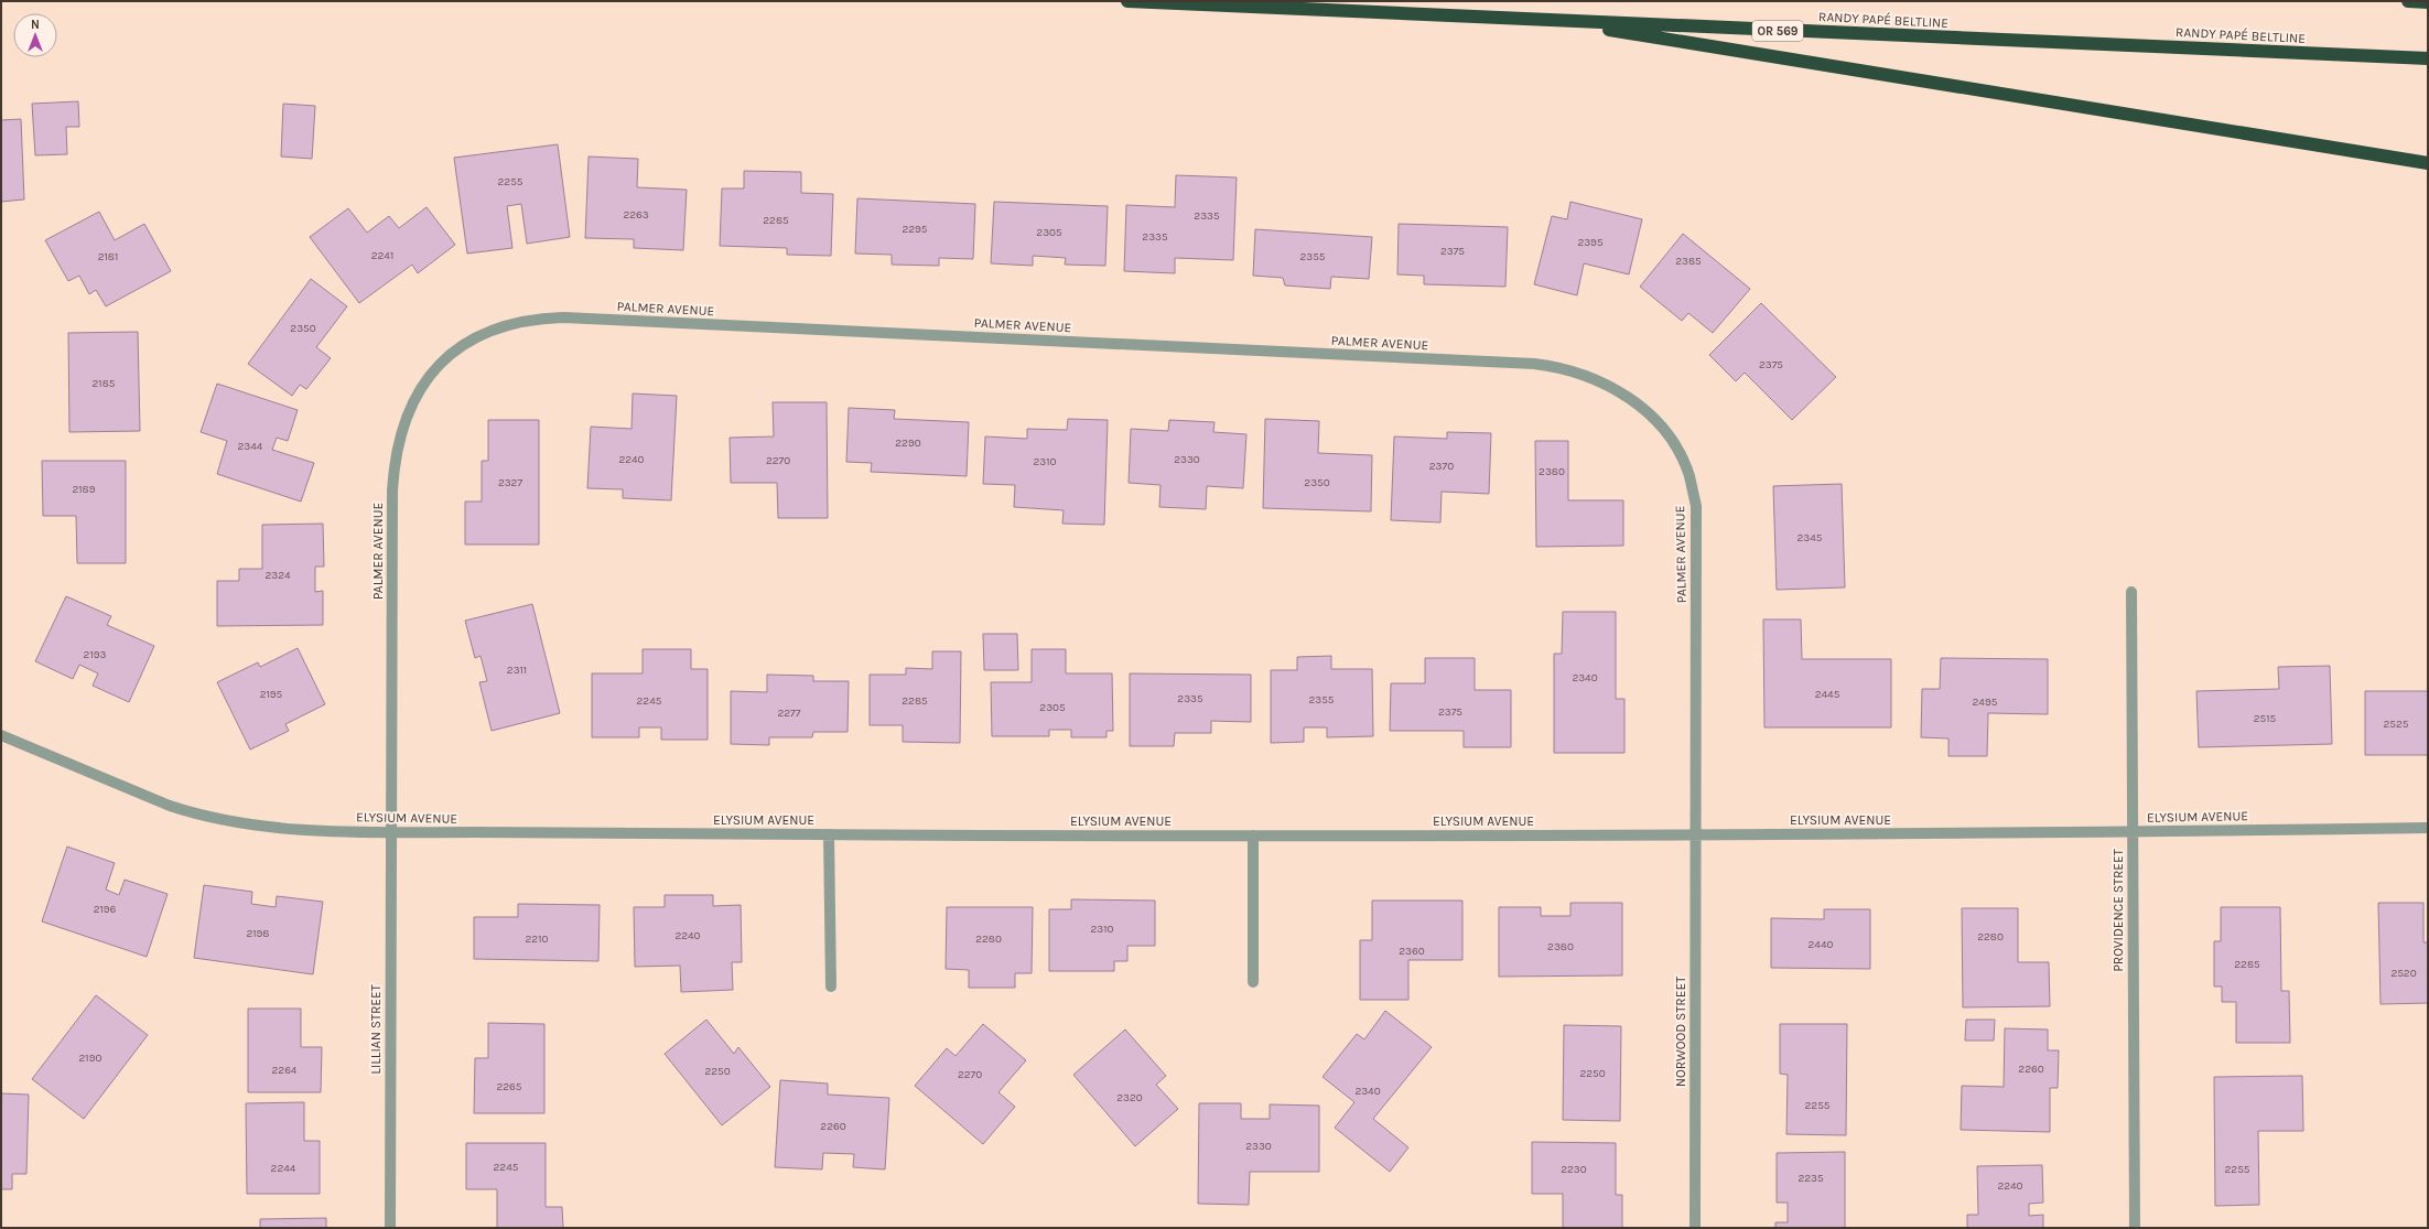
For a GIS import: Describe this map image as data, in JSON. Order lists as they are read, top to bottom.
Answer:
{
  "streets": {
    "highway": ["RANDY PAPÉ BELTLINE", "OR 569"],
    "street": [
      "PALMER AVENUE",
      "ELYSIUM AVENUE",
      "PROVIDENCE STREET",
      "LILLIAN STREET",
      "NORWOOD STREET"
    ]
  },
  "crossings": [
    ["PALMER AVENUE", "ELYSIUM AVENUE"],
    ["PALMER AVENUE", "LILLIAN STREET"],
    ["PALMER AVENUE", "NORWOOD STREET"],
    ["ELYSIUM AVENUE", "PROVIDENCE STREET"],
    ["ELYSIUM AVENUE", "LILLIAN STREET"],
    ["ELYSIUM AVENUE", "NORWOOD STREET"]
  ],
  "house_numbers": [
    "2255",
    "2263",
    "2335",
    "2285",
    "2295",
    "2305",
    "2335",
    "2395",
    "2375",
    "2241",
    "2181",
    "2355",
    "2385",
    "2350",
    "2375",
    "2185",
    "2290",
    "2344",
    "2240",
    "2330",
    "2270",
    "2310",
    "2370",
    "2380",
    "2327",
    "2350",
    "2189",
    "2345",
    "2324",
    "2193",
    "2311",
    "2340",
    "2195",
    "2445",
    "2335",
    "2355",
    "2245",
    "2285",
    "2495",
    "2305",
    "2375",
    "2277",
    "2515",
    "2525",
    "2196",
    "2310",
    "2198",
    "2240",
    "2280",
    "2210",
    "2280",
    "2440",
    "2380",
    "2360",
    "2285",
    "2520",
    "2190",
    "2260",
    "2264",
    "2250",
    "2250",
    "2270",
    "2265",
    "2340",
    "2320",
    "2255",
    "2260",
    "2330",
    "2245",
    "2244",
    "2230",
    "2255",
    "2235",
    "2240"
  ],
  "north": "top"
}
